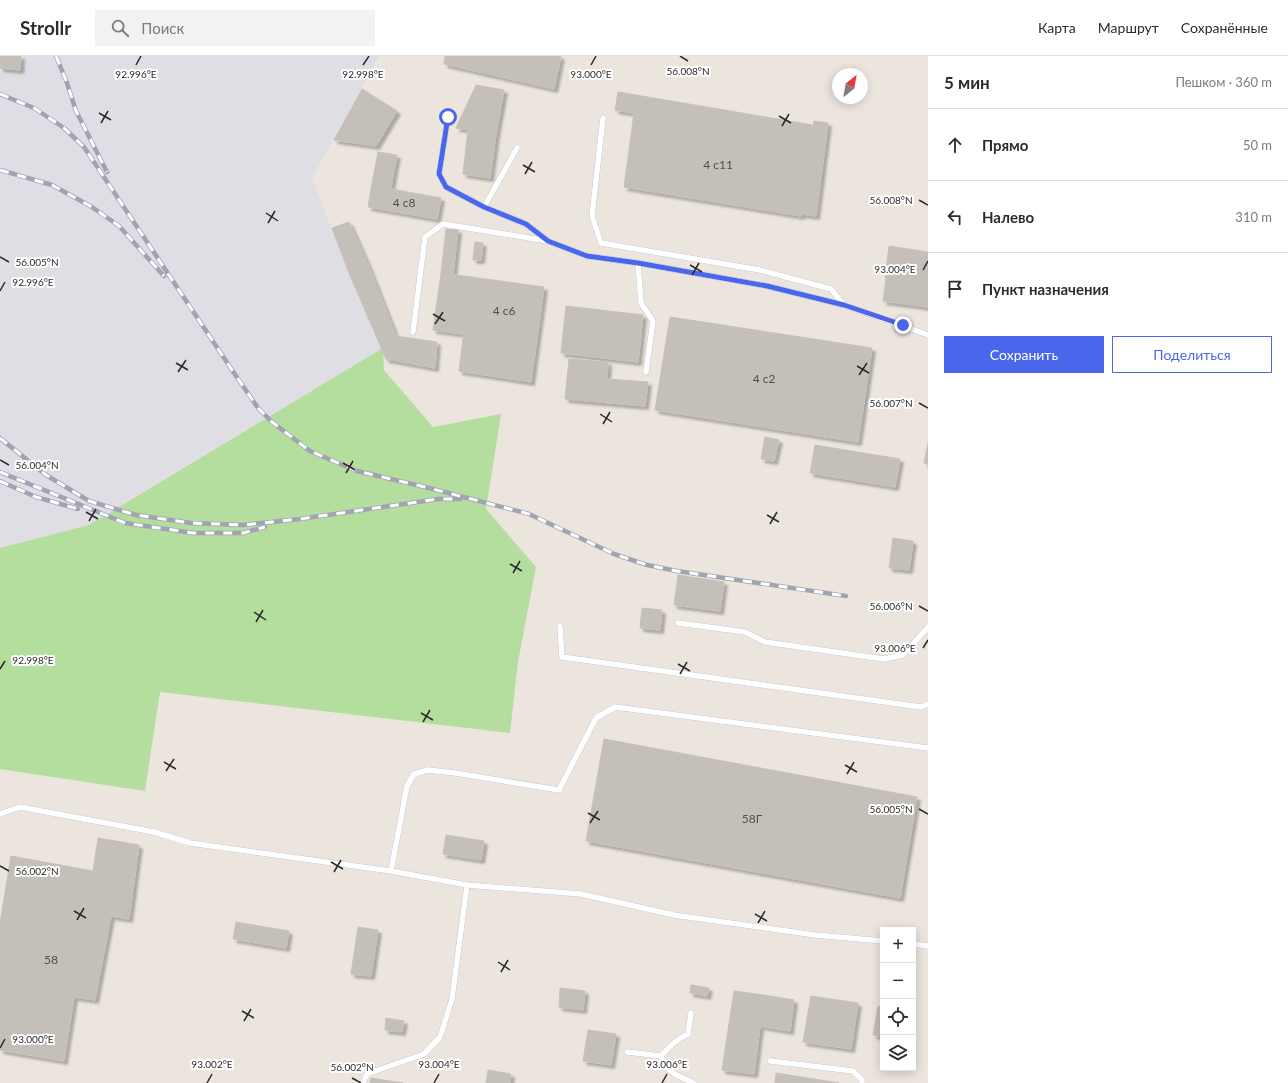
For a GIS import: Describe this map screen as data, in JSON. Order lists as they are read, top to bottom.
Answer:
{
  "house_numbers": [
    "4 с11",
    "4 с8",
    "4 с6",
    "4 с2",
    "58Г",
    "58"
  ],
  "north": "top right",
  "page": {
    "header": "Strollr",
    "search": "Поиск",
    "nav": ["Карта", "Маршрут", "Сохранённые"],
    "heading": ["5 мин", "Пешком · 360 m"],
    "list": [
      ["Прямо", "50 m"],
      ["Налево", "310 m"],
      "Пункт назначения"
    ],
    "buttons": ["Сохранить", "Поделиться"],
    "map_buttons": ["+", "−"]
  },
  "coordinates": [
    "56.008°N",
    "93.000°E",
    "92.996°E",
    "92.998°E",
    "56.005°N",
    "93.004°E",
    "56.007°N",
    "56.004°N",
    "56.006°N",
    "93.006°E",
    "56.002°N",
    "93.002°E"
  ]
}
